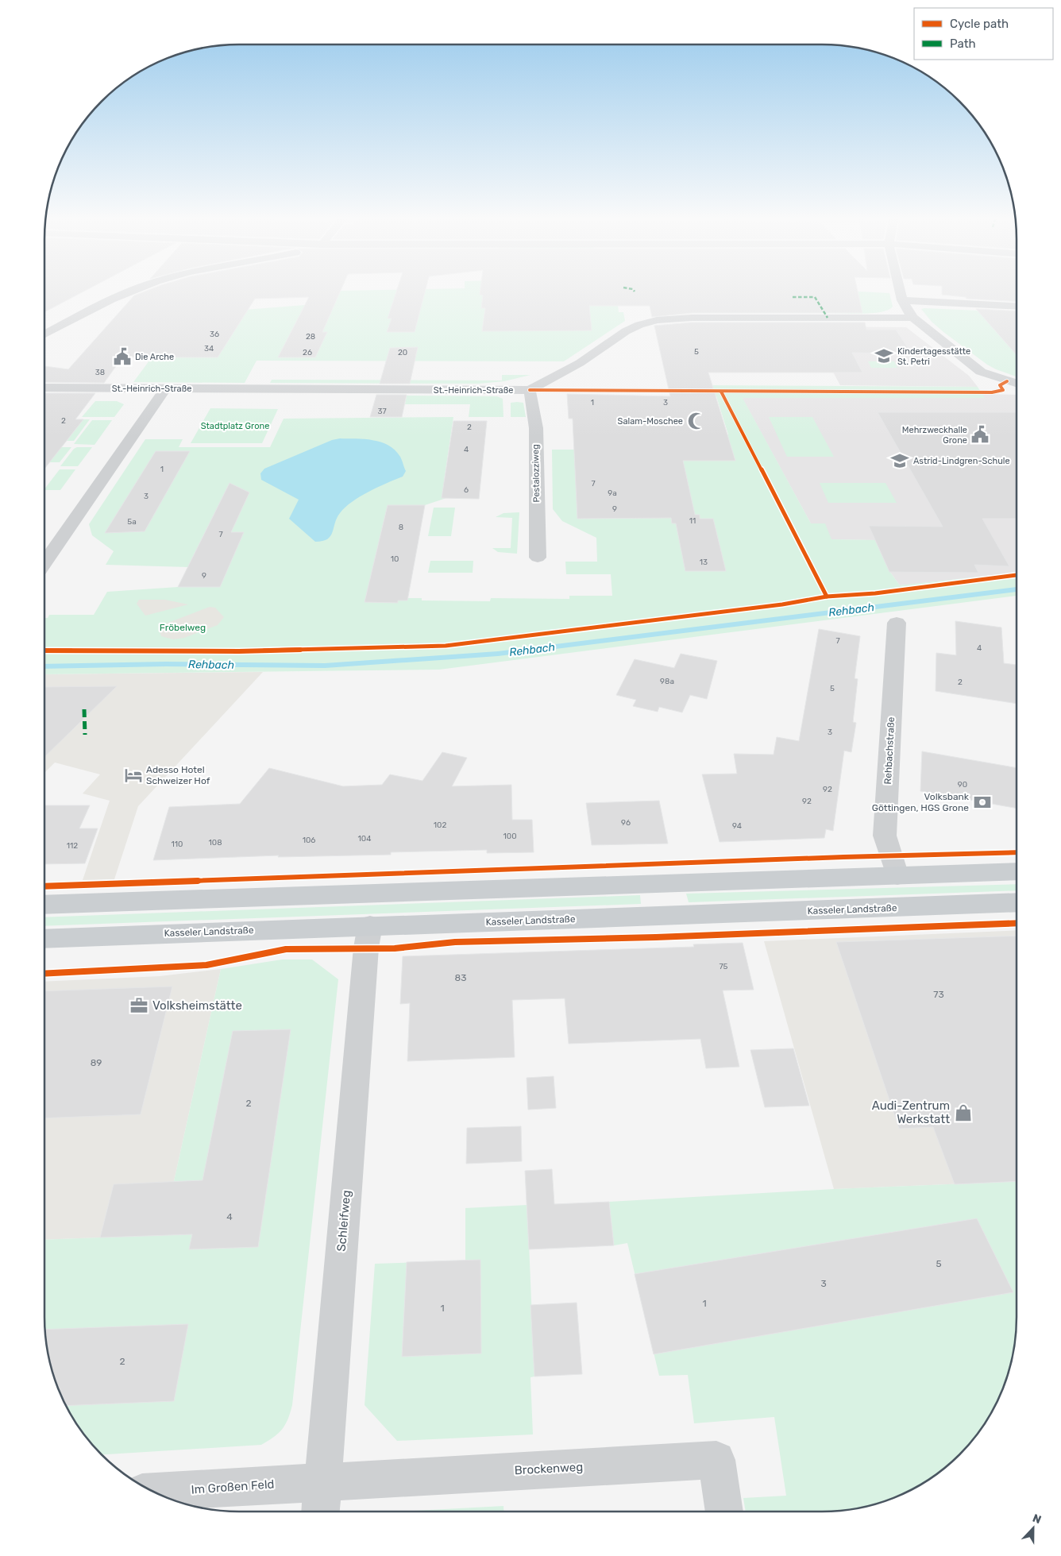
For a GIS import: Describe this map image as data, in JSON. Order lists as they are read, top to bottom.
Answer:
{
  "streets": {
    "main road": ["Kasseler Landstraße"],
    "street": [
      "St.-Heinrich-Straße",
      "Pestalozziweg",
      "Rehbachstraße",
      "Schleifweg",
      "Brockenweg",
      "Im Großen Feld"
    ]
  },
  "crossings": [
    ["St.-Heinrich-Straße", "Pestalozziweg"],
    ["Kasseler Landstraße", "Schleifweg"],
    ["Schleifweg", "Brockenweg"],
    ["Schleifweg", "Im Großen Feld"],
    ["Brockenweg", "Im Großen Feld"]
  ],
  "water": ["Rehbach"],
  "parks": ["Stadtplatz Grone", "Fröbelweg"],
  "places": {
    "school or university": ["Kindertagesstätte St. Petri", "Astrid-Lindgren-Schule"],
    "public building": ["Die Arche", "Mehrzweckhalle Grone"],
    "mosque": ["Salam-Moschee"],
    "hotel": ["Adesso Hotel Schweizer Hof"],
    "bank": ["Volksbank Göttingen, HGS Grone"],
    "office": ["Volksheimstätte"],
    "shop": ["Audi-Zentrum Werkstatt"]
  },
  "house_numbers": [
    "36",
    "28",
    "34",
    "5",
    "26",
    "20",
    "38",
    "1",
    "3",
    "37",
    "2",
    "2",
    "4",
    "1",
    "7",
    "6",
    "9a",
    "3",
    "9",
    "11",
    "5a",
    "8",
    "7",
    "10",
    "13",
    "9",
    "7",
    "4",
    "98a",
    "2",
    "5",
    "3",
    "90",
    "92",
    "92",
    "96",
    "102",
    "94",
    "100",
    "104",
    "106",
    "108",
    "110",
    "112",
    "75",
    "83",
    "73",
    "89",
    "2",
    "4",
    "5",
    "3",
    "1",
    "1",
    "2"
  ],
  "legend": ["Cycle path", "Path"],
  "north": "top"
}
